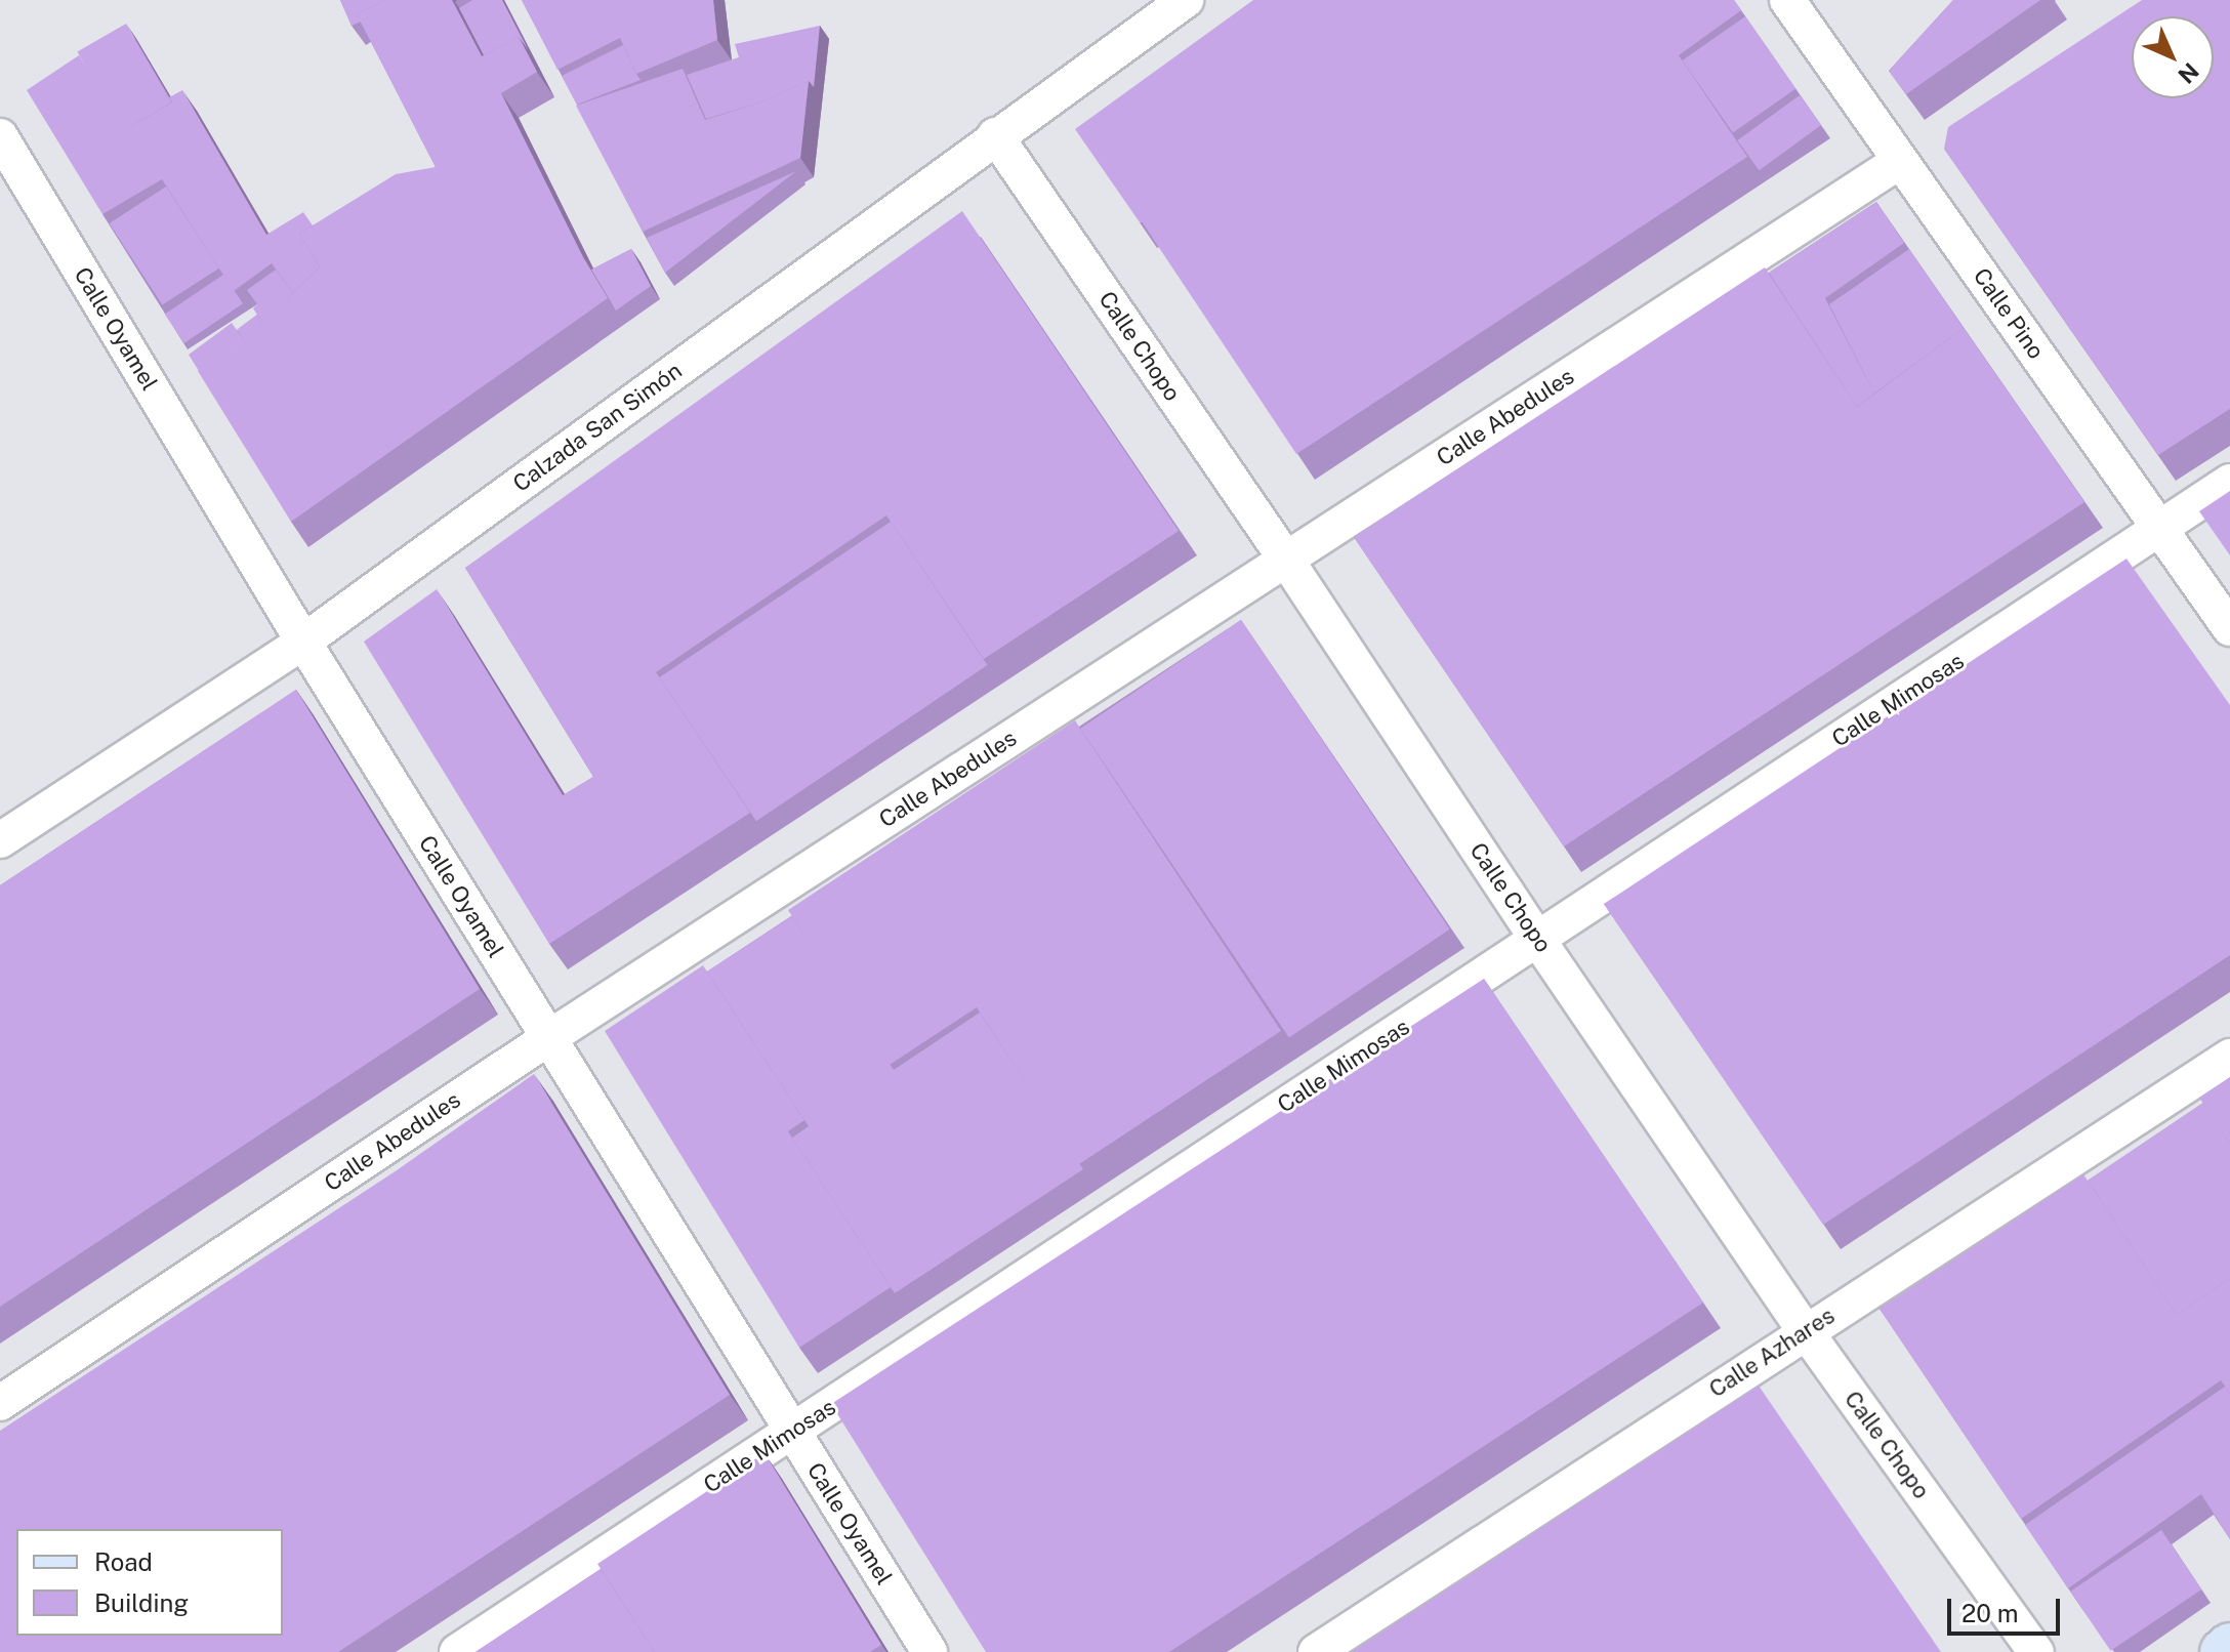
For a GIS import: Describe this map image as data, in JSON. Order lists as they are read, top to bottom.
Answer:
{
  "streets": {
    "street": [
      "Calle Pino",
      "Calle Oyamel",
      "Calle Chopo",
      "Calle Abedules",
      "Calzada San Simón",
      "Calle Mimosas",
      "Calle Azhares"
    ]
  },
  "crossings": [
    ["Calle Pino", "Calle Abedules"],
    ["Calle Pino", "Calle Mimosas"],
    ["Calle Oyamel", "Calle Abedules"],
    ["Calle Oyamel", "Calzada San Simón"],
    ["Calle Oyamel", "Calle Mimosas"],
    ["Calle Chopo", "Calle Abedules"],
    ["Calle Chopo", "Calzada San Simón"],
    ["Calle Chopo", "Calle Mimosas"],
    ["Calle Chopo", "Calle Azhares"]
  ],
  "legend": ["Road", "Building"],
  "scale_bar": "20 m",
  "north": "bottom right"
}
